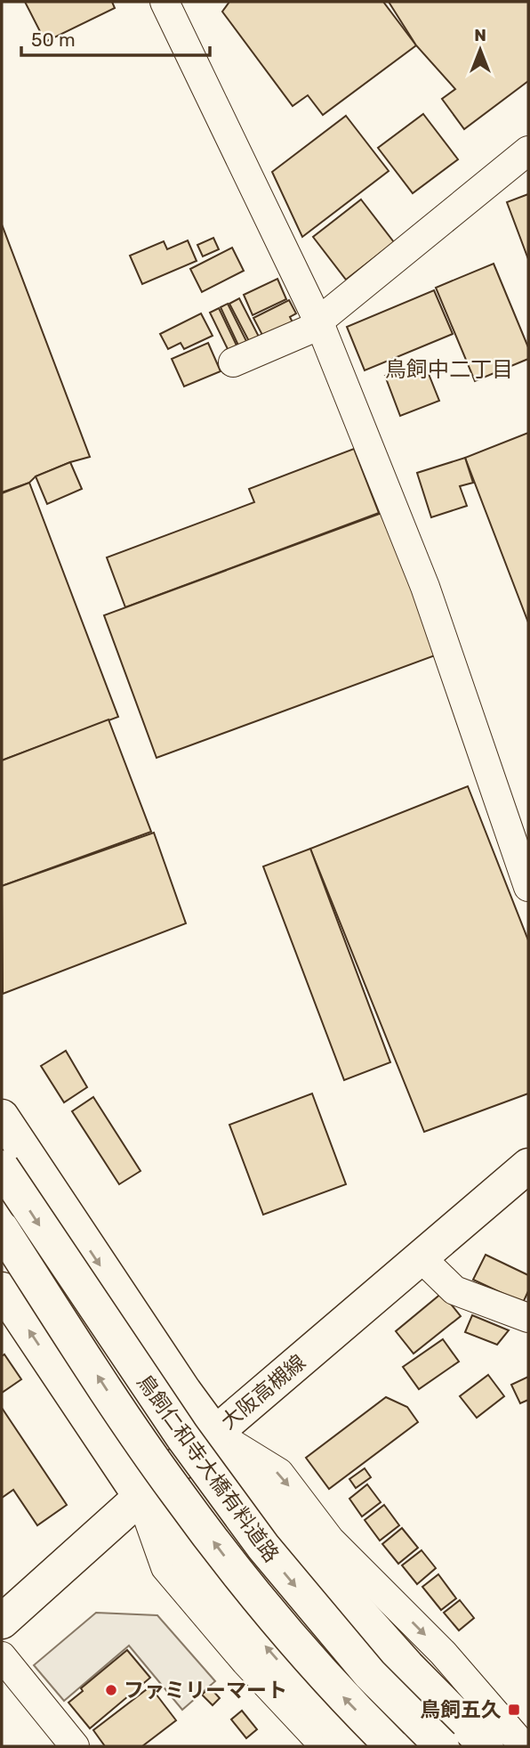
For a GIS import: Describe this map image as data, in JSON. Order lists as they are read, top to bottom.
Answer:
{
  "streets": {
    "main road": ["大阪高槻線", "鳥飼仁和寺大橋有料道路"]
  },
  "districts": ["鳥飼中二丁目"],
  "places": {
    "other": ["ファミリーマート"],
    "transit": ["鳥飼五久"]
  },
  "scale_bar": "50 m",
  "north": "top"
}
